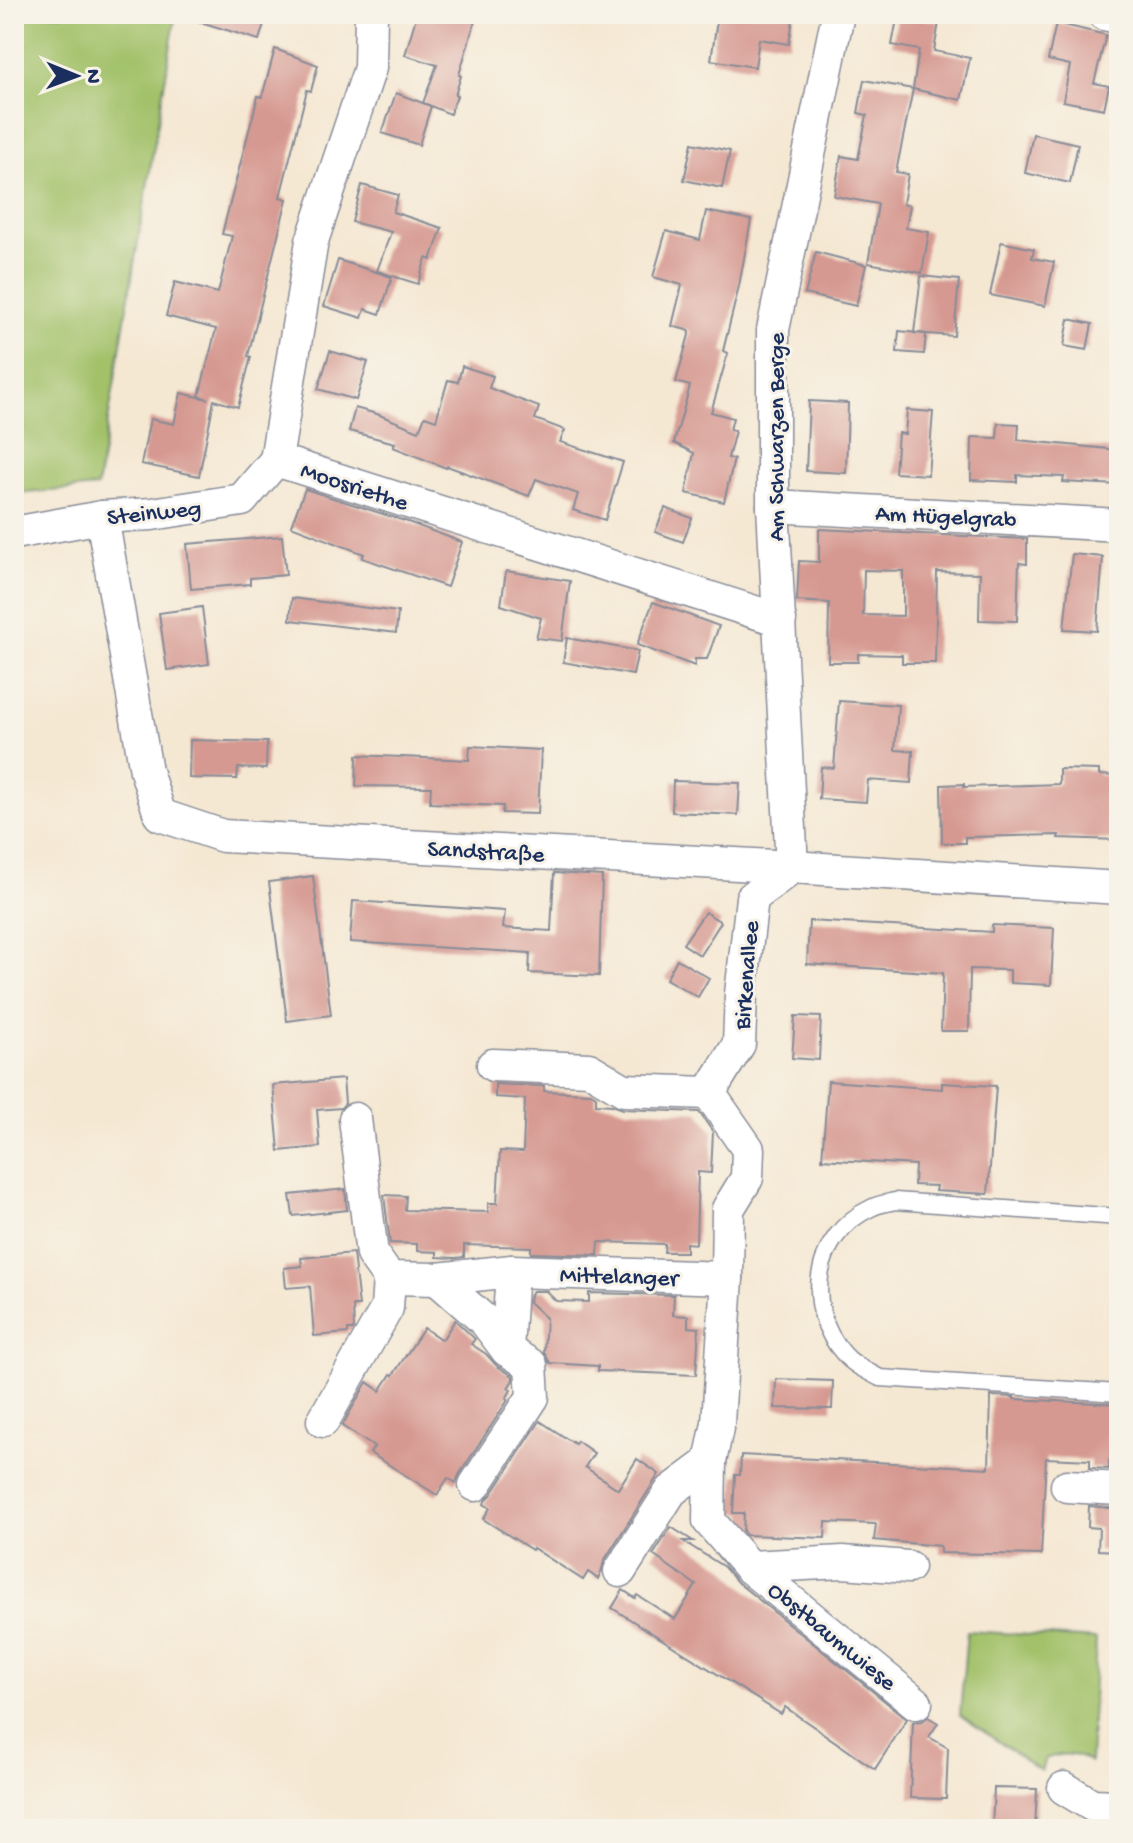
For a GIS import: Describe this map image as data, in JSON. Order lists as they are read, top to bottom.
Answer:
{
  "streets": {
    "street": [
      "Am Schwarzen Berge",
      "Moosriethe",
      "Steinweg",
      "Am Hügelgrab",
      "Sandstraße",
      "Birkenallee",
      "Mittelanger",
      "Obstbaumwiese"
    ]
  },
  "crossings": [
    ["Am Schwarzen Berge", "Moosriethe"],
    ["Am Schwarzen Berge", "Am Hügelgrab"],
    ["Am Schwarzen Berge", "Sandstraße"],
    ["Am Schwarzen Berge", "Birkenallee"],
    ["Moosriethe", "Steinweg"],
    ["Steinweg", "Sandstraße"],
    ["Sandstraße", "Birkenallee"],
    ["Mittelanger", "Obstbaumwiese"]
  ],
  "north": "right"
}
